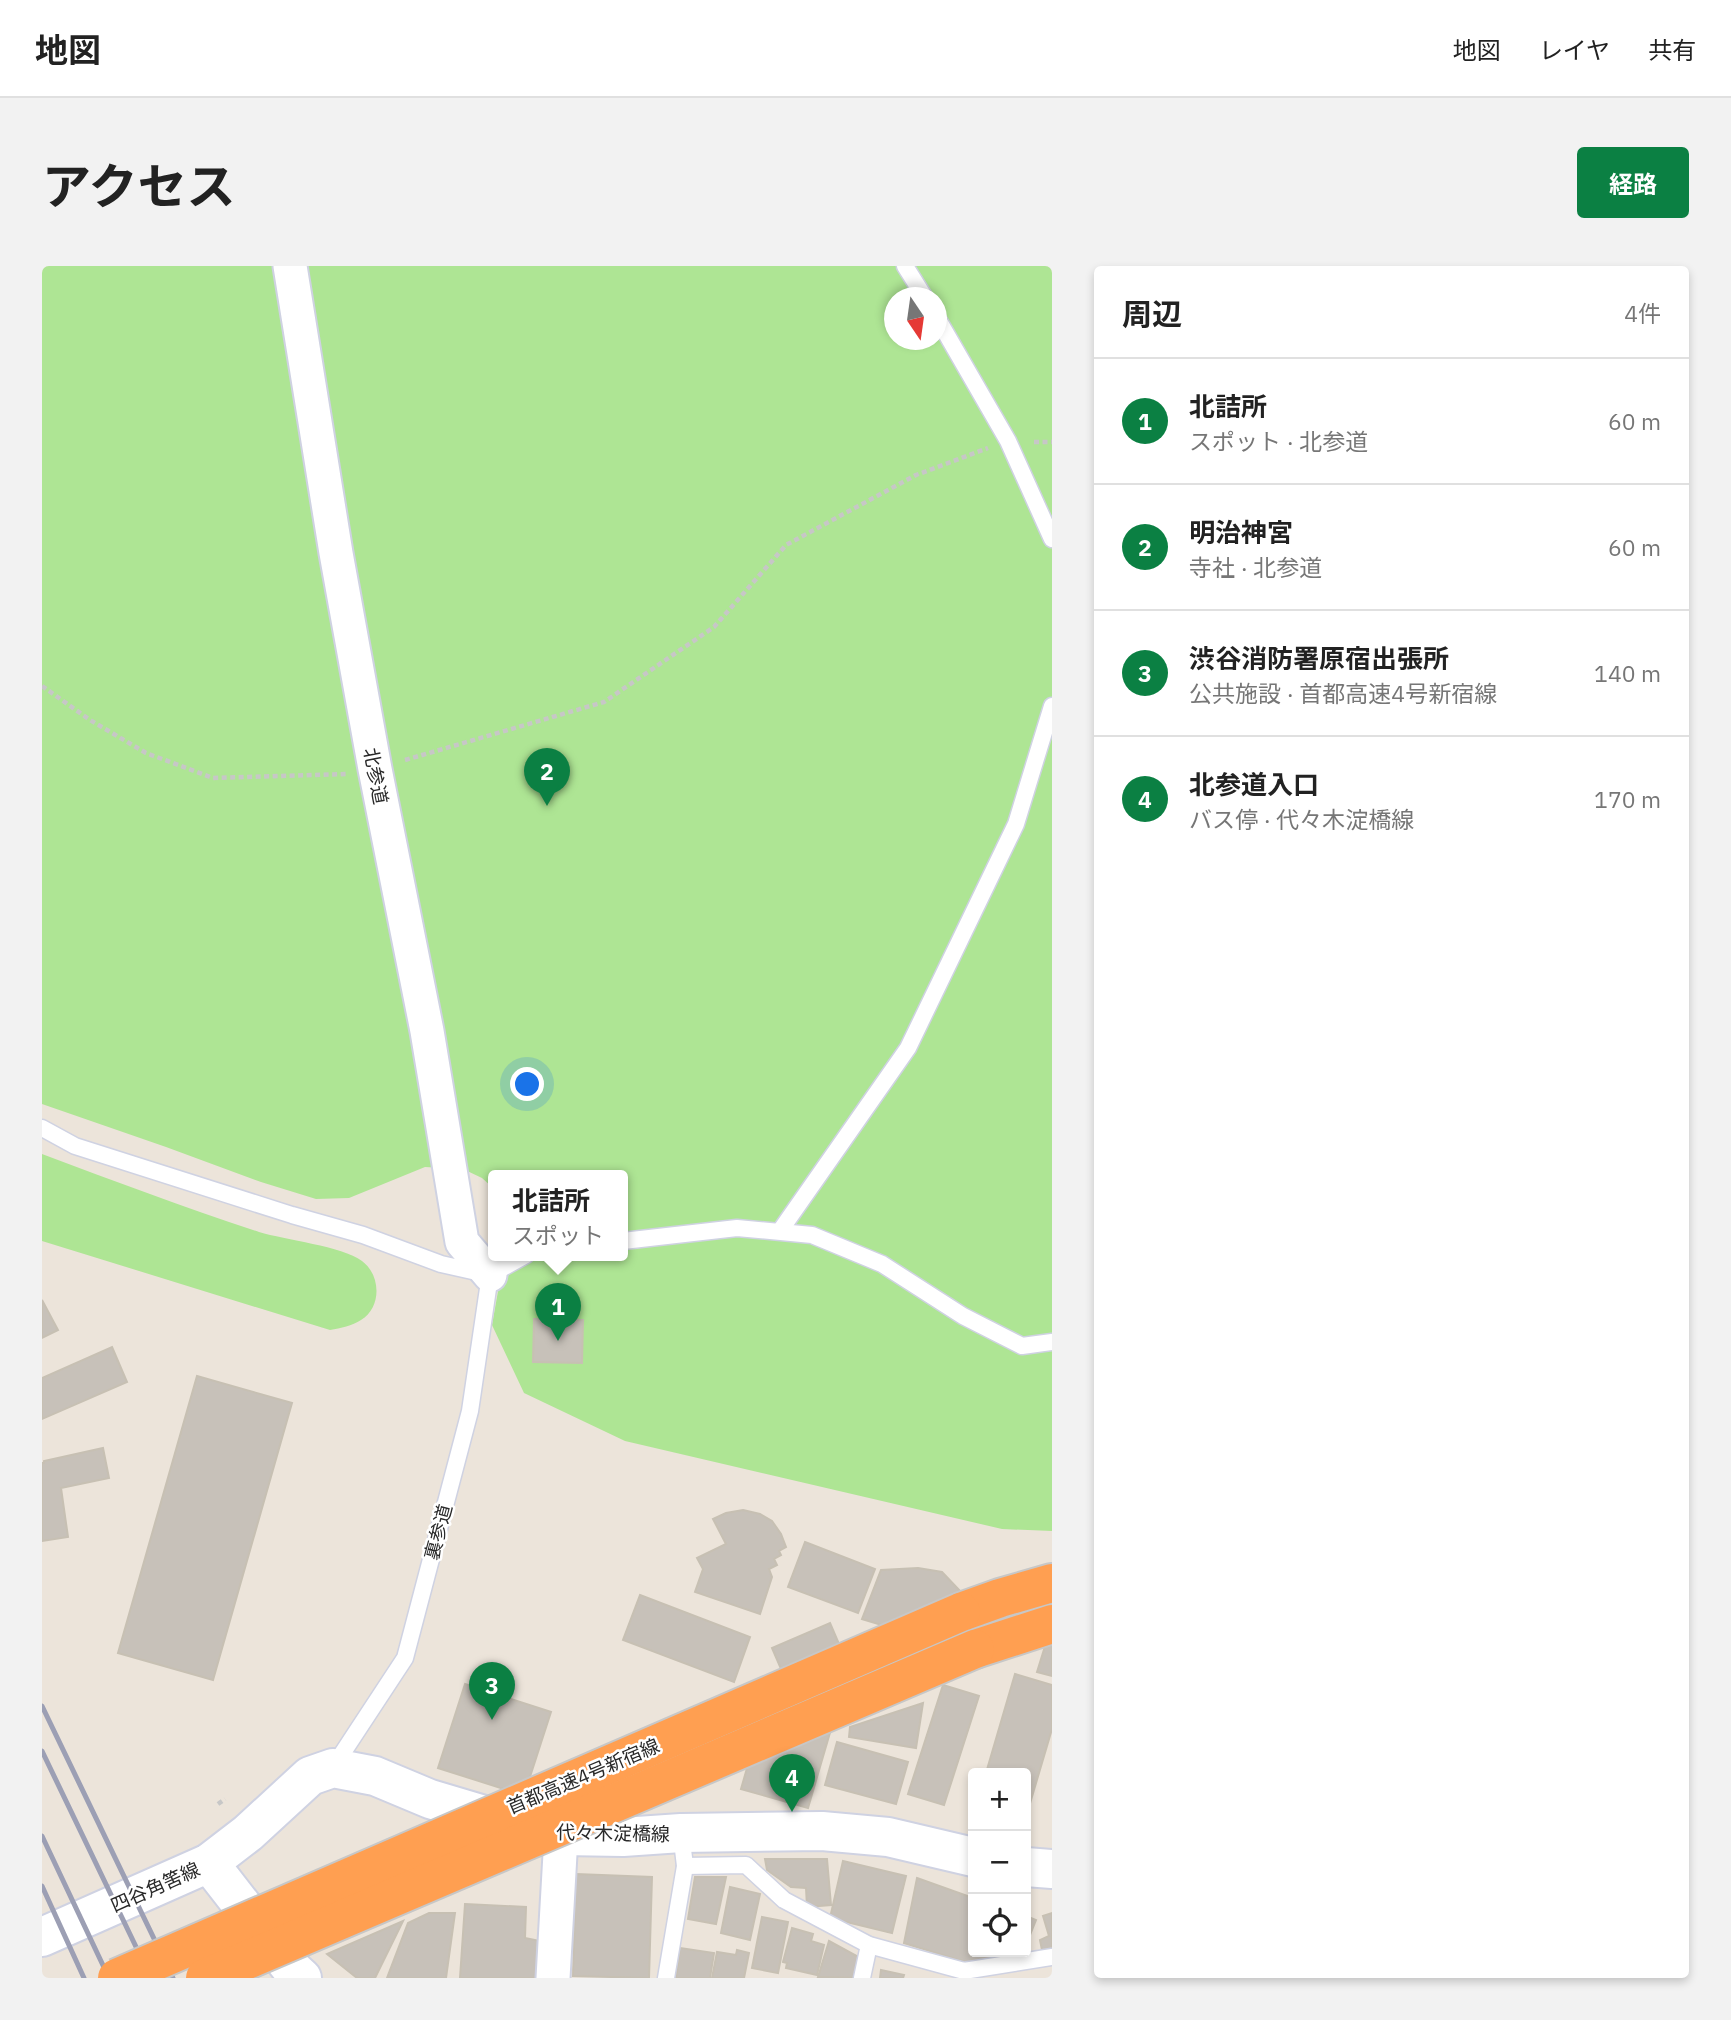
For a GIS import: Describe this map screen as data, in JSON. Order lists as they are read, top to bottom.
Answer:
{
  "streets": {
    "highway": ["首都高速4号新宿線"],
    "street": ["北参道", "代々木淀橋線", "四谷角筈線"],
    "lane": ["裏参道"]
  },
  "crossings": [
    ["北参道", "裏参道"],
    ["裏参道", "代々木淀橋線"]
  ],
  "north": "bottom",
  "page": {
    "header": "地図",
    "nav": ["地図", "レイヤ", "共有"],
    "title": "アクセス",
    "buttons": "経路",
    "heading": ["周辺", "4件"],
    "list": [
      {
        "mark": "1",
        "name": "北詰所",
        "note": "スポット · 北参道",
        "value": "60 m"
      },
      {
        "mark": "2",
        "name": "明治神宮",
        "note": "寺社 · 北参道",
        "value": "60 m"
      },
      {
        "mark": "3",
        "name": "渋谷消防署原宿出張所",
        "note": "公共施設 · 首都高速4号新宿線",
        "value": "140 m"
      },
      {
        "mark": "4",
        "name": "北参道入口",
        "note": "バス停 · 代々木淀橋線",
        "value": "170 m"
      }
    ],
    "pins": [
      "2",
      "1",
      "3",
      "4"
    ],
    "popup": ["北詰所", "スポット"],
    "map_buttons": ["+", "−"]
  }
}
